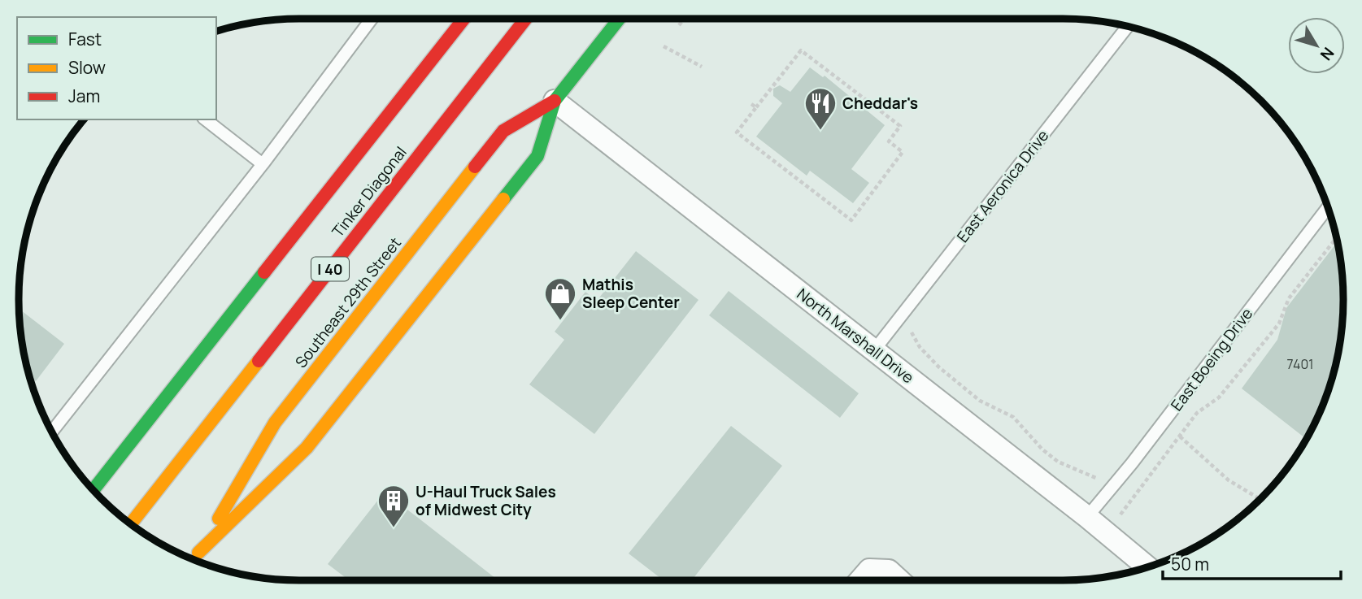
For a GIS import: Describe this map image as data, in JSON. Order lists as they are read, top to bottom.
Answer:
{
  "streets": {
    "main road": ["Tinker Diagonal", "I 40", "Southeast 29th Street"],
    "street": ["North Marshall Drive"],
    "lane": ["East Aeronica Drive", "East Boeing Drive"]
  },
  "crossings": [
    ["East Aeronica Drive", "North Marshall Drive"],
    ["Southeast 29th Street", "North Marshall Drive"],
    ["North Marshall Drive", "East Boeing Drive"]
  ],
  "places": {
    "restaurant": ["Cheddar's"],
    "shop": ["Mathis Sleep Center"],
    "building": ["U-Haul Truck Sales of Midwest City"]
  },
  "house_numbers": ["7401"],
  "legend": ["Fast", "Slow", "Jam"],
  "scale_bar": "50 m",
  "north": "bottom right"
}
